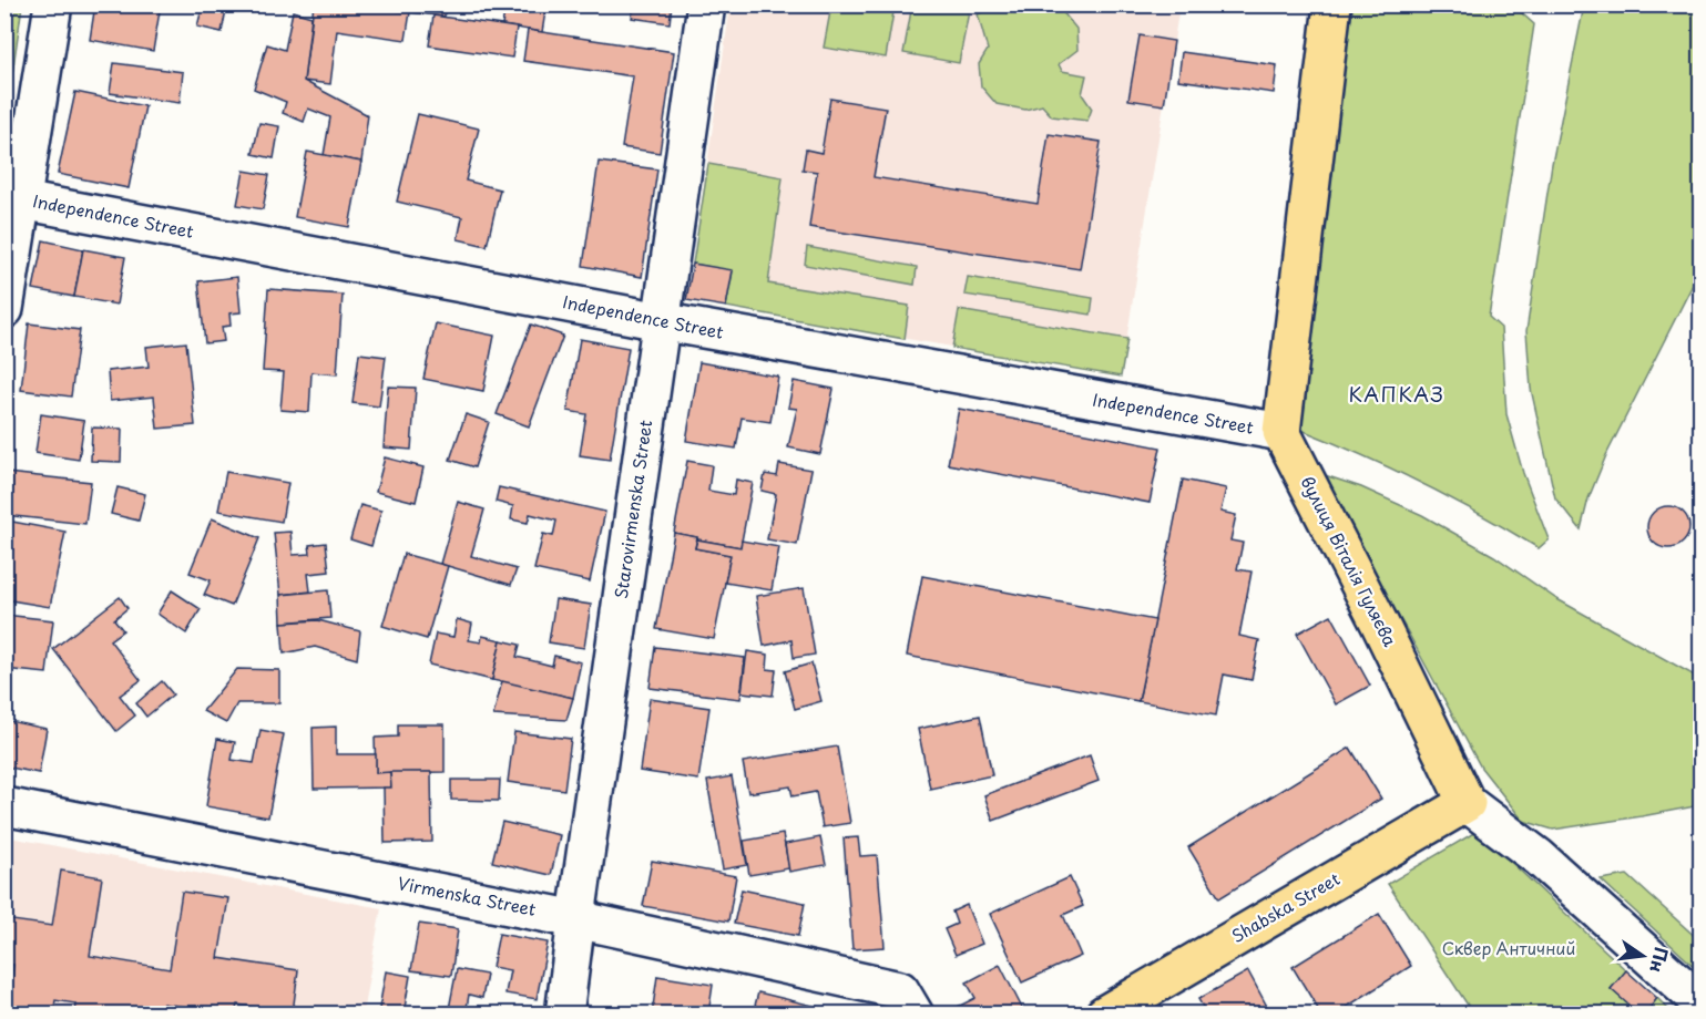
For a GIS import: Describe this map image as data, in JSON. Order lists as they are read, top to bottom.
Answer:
{
  "streets": {
    "main road": ["вулиця Віталія Гуляєва", "Shabska Street"],
    "street": ["Independence Street", "Starovirmenska Street", "Virmenska Street"]
  },
  "crossings": [
    ["Independence Street", "Starovirmenska Street"],
    ["Independence Street", "вулиця Віталія Гуляєва"],
    ["Starovirmenska Street", "Virmenska Street"],
    ["вулиця Віталія Гуляєва", "Shabska Street"]
  ],
  "districts": ["КАПКАЗ"],
  "parks": ["Сквер Античний"],
  "north": "right"
}
